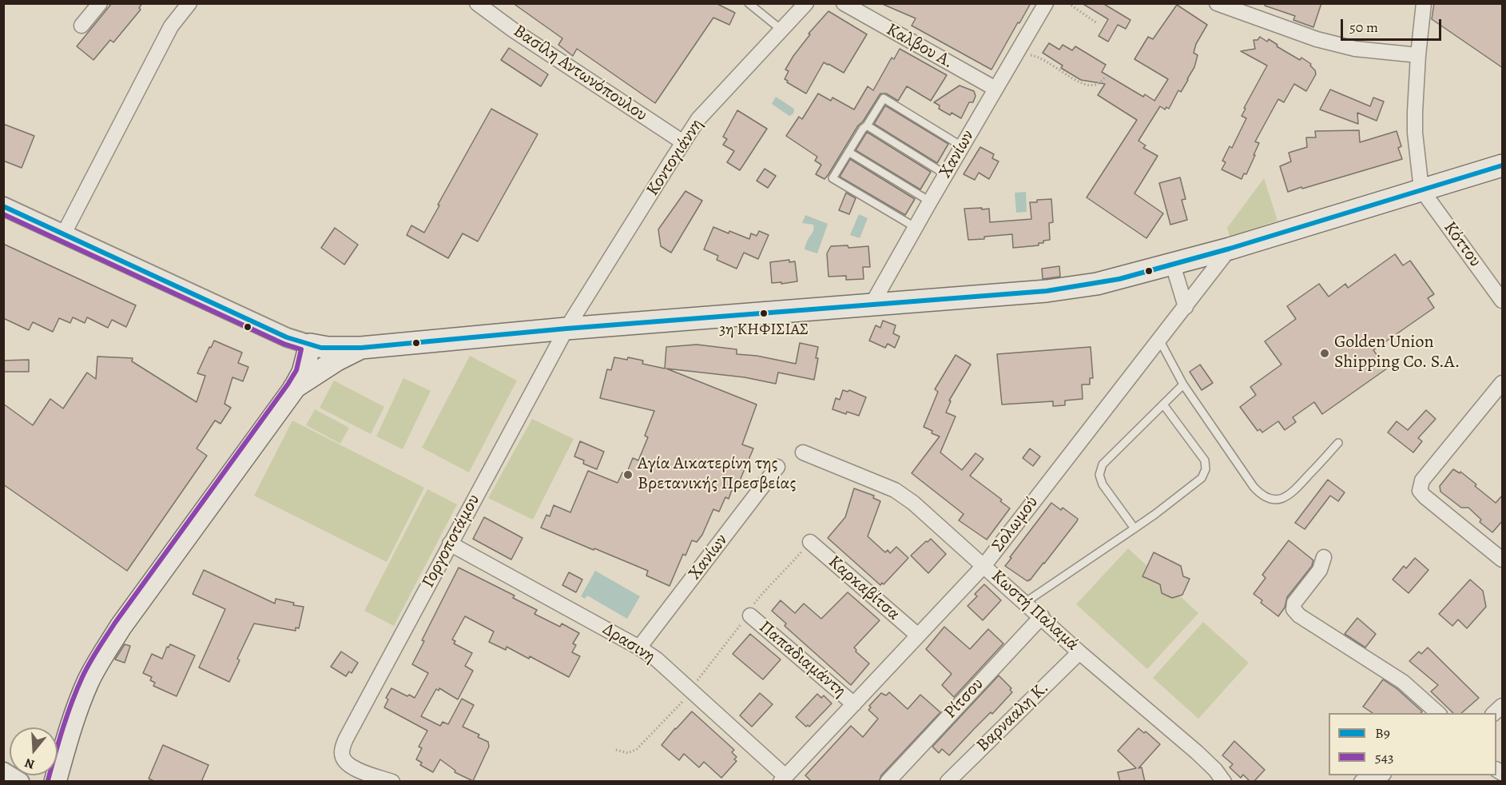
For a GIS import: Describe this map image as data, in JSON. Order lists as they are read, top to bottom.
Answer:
{
  "streets": {
    "street": [
      "Καλβου Α.",
      "Βασίλη Αντωνόπουλου",
      "Χανίων",
      "Κοντογιάννη",
      "Κόττου",
      "Σολωμού",
      "Γοργοποτάμου",
      "Καρκαβίτσα",
      "Κωστή Παλαμά",
      "Δρασινη",
      "Παπαδιαμάντη",
      "Ρίτσου",
      "Βαρνααλη Κ."
    ]
  },
  "crossings": [
    ["Καλβου Α.", "Χανίων"],
    ["Βασίλη Αντωνόπουλου", "Κοντογιάννη"],
    ["Χανίων", "Δρασινη"],
    ["Κοντογιάννη", "Γοργοποτάμου"],
    ["Σολωμού", "Καρκαβίτσα"],
    ["Σολωμού", "Κωστή Παλαμά"],
    ["Σολωμού", "Δρασινη"],
    ["Σολωμού", "Παπαδιαμάντη"],
    ["Γοργοποτάμου", "Δρασινη"],
    ["Κωστή Παλαμά", "Ρίτσου"],
    ["Κωστή Παλαμά", "Βαρνααλη Κ."]
  ],
  "places": ["3η ΚΗΦΙΣΙΑΣ", "Golden Union Shipping Co. S.A.", "Αγία Αικατερίνη της Βρετανικής Πρεσβείας"],
  "lines": ["transit line Β9", "transit line 543"],
  "legend": ["Β9", "543"],
  "scale_bar": "50 m",
  "north": "bottom"
}
